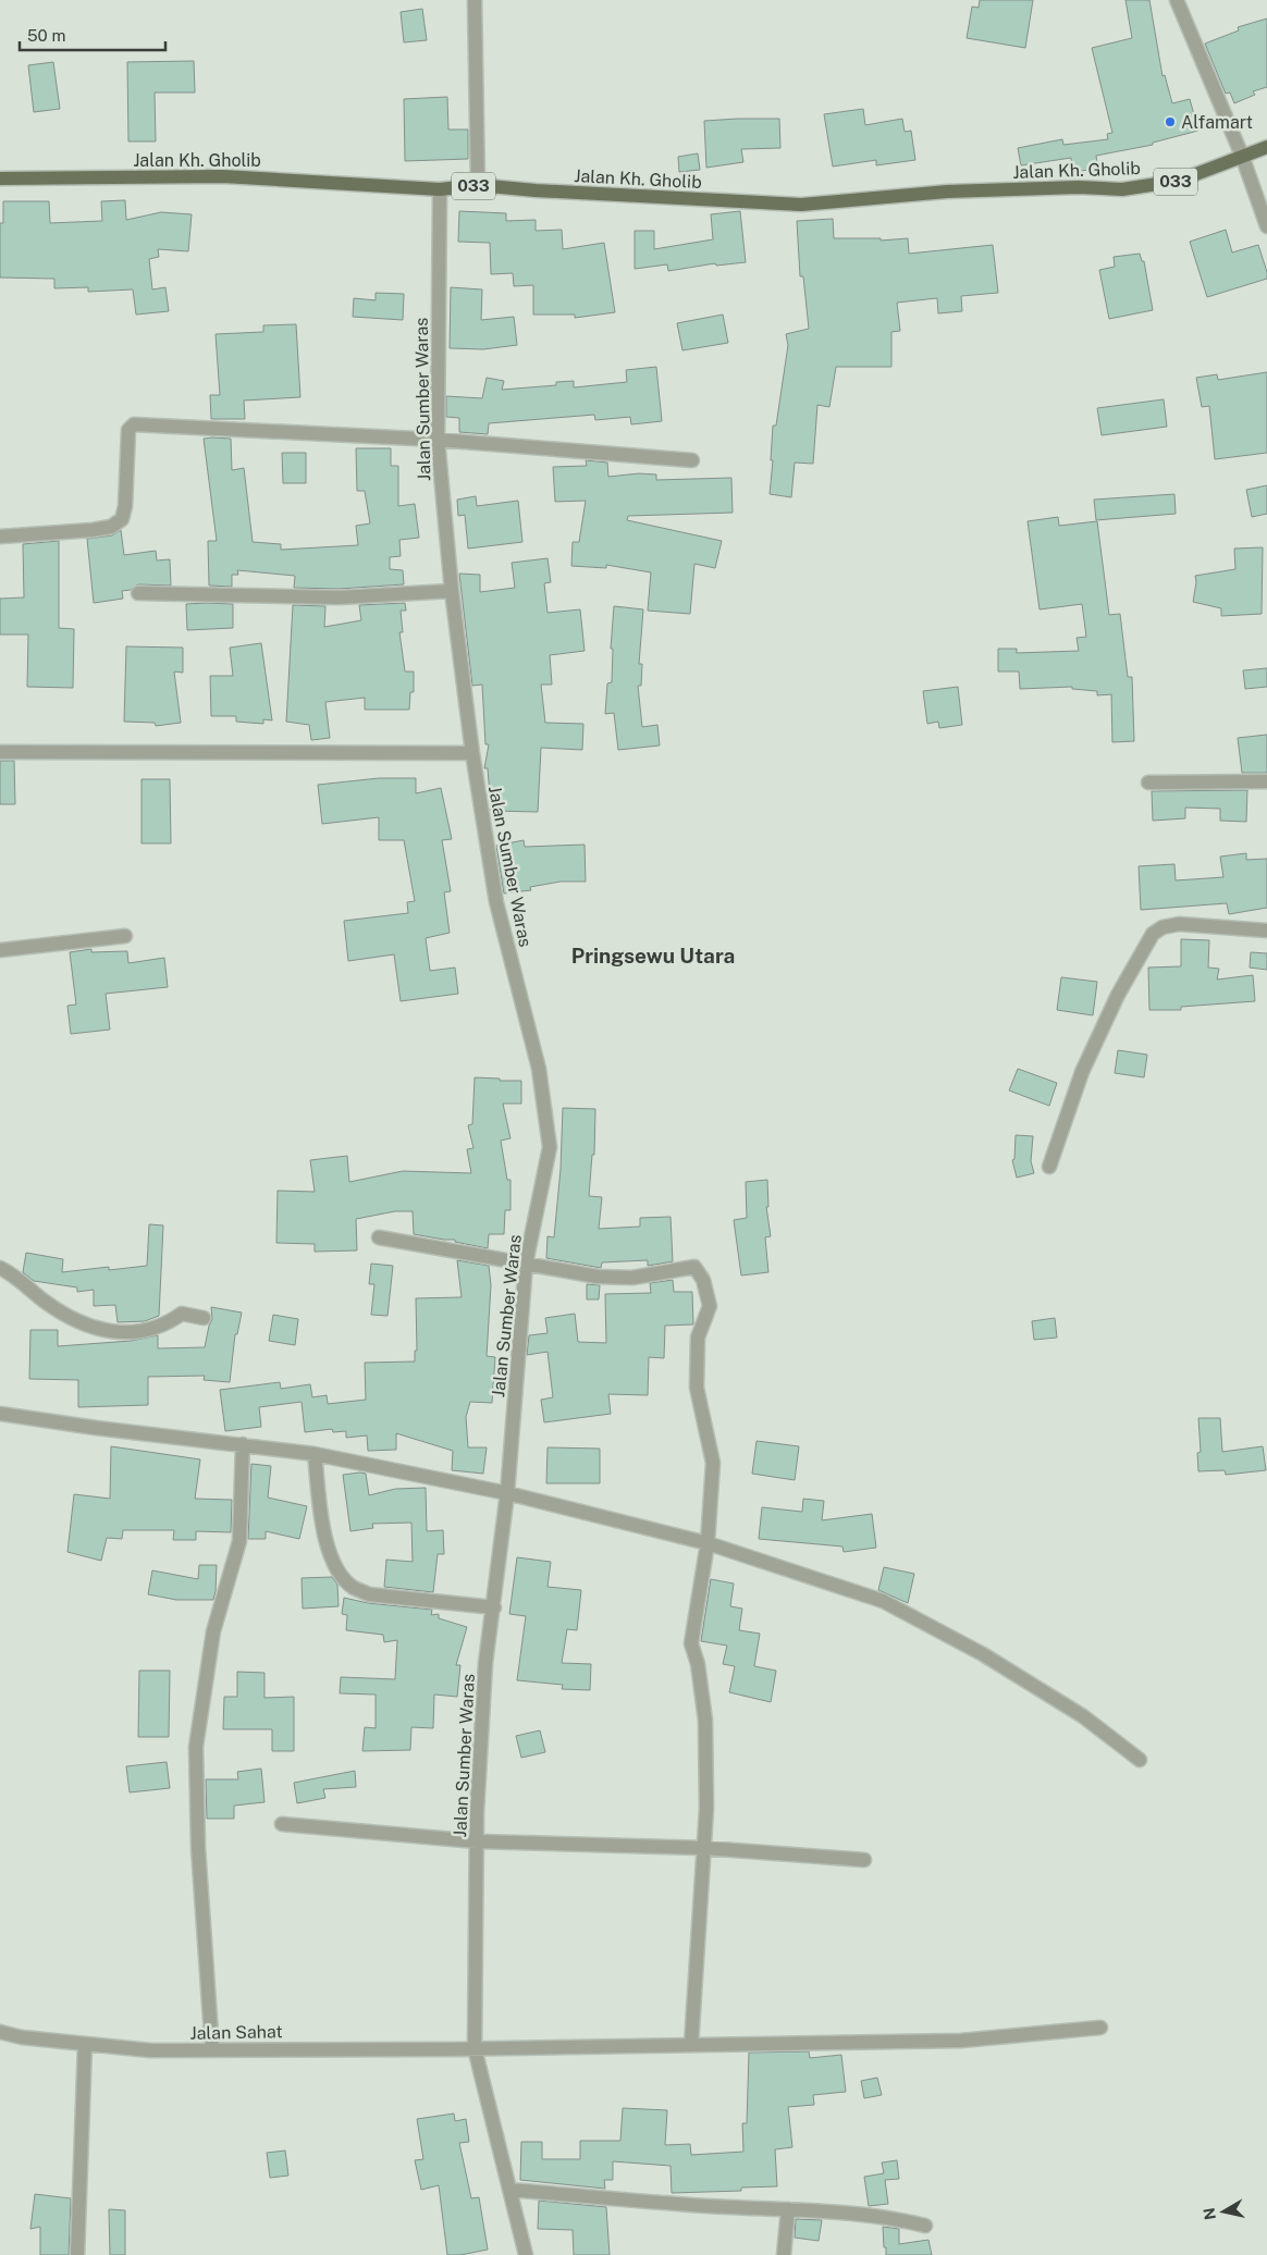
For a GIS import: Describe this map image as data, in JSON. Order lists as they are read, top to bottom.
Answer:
{
  "streets": {
    "main road": ["Jalan Kh. Gholib", "033"],
    "street": ["Jalan Sumber Waras", "Jalan Sahat"]
  },
  "crossings": [
    ["Jalan Kh. Gholib", "Jalan Sumber Waras"],
    ["Jalan Sumber Waras", "Jalan Sahat"]
  ],
  "districts": ["Pringsewu Utara"],
  "places": ["Alfamart"],
  "scale_bar": "50 m",
  "north": "left"
}
